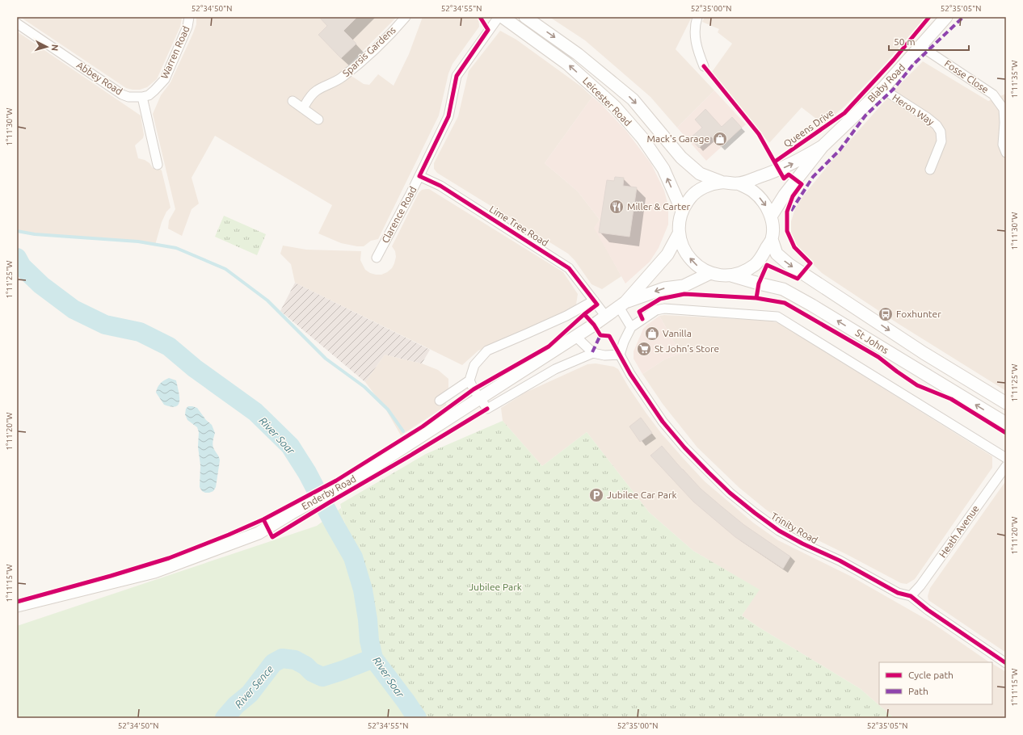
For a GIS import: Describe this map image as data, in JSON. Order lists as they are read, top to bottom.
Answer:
{
  "streets": {
    "main road": [
      "Blaby Road",
      "Leicester Road",
      "St Johns",
      "Enderby Road"
    ],
    "street": [
      "Sparsis Gardens",
      "Warren Road",
      "Fosse Close",
      "Abbey Road",
      "Heron Way",
      "Clarence Road",
      "Lime Tree Road",
      "Trinity Road",
      "Heath Avenue"
    ],
    "cycle path": ["Queens Drive"]
  },
  "crossings": [
    ["Warren Road", "Abbey Road"],
    ["Fosse Close", "Blaby Road"],
    ["Blaby Road", "Leicester Road"],
    ["Blaby Road", "Heron Way"],
    ["Blaby Road", "St Johns"],
    ["Blaby Road", "Enderby Road"],
    ["Leicester Road", "St Johns"],
    ["Leicester Road", "Enderby Road"],
    ["Clarence Road", "Lime Tree Road"],
    ["Lime Tree Road", "Enderby Road"],
    ["St Johns", "Enderby Road"],
    ["Trinity Road", "Heath Avenue"]
  ],
  "water": ["River Soar", "River Sence"],
  "parks": ["Jubilee Park"],
  "places": {
    "shop": ["Mack's Garage", "Vanilla"],
    "restaurant": ["Miller & Carter"],
    "bus stop": ["Foxhunter"],
    "supermarket": ["St John's Store"],
    "parking": ["Jubilee Car Park"]
  },
  "legend": ["Cycle path", "Path"],
  "scale_bar": "50 m",
  "north": "right",
  "coordinates": [
    "52°34'50\"N",
    "52°34'55\"N",
    "52°35'00\"N",
    "52°35'05\"N",
    "1°11'35\"W",
    "1°11'30\"W",
    "1°11'25\"W",
    "1°11'20\"W",
    "1°11'15\"W"
  ]
}
